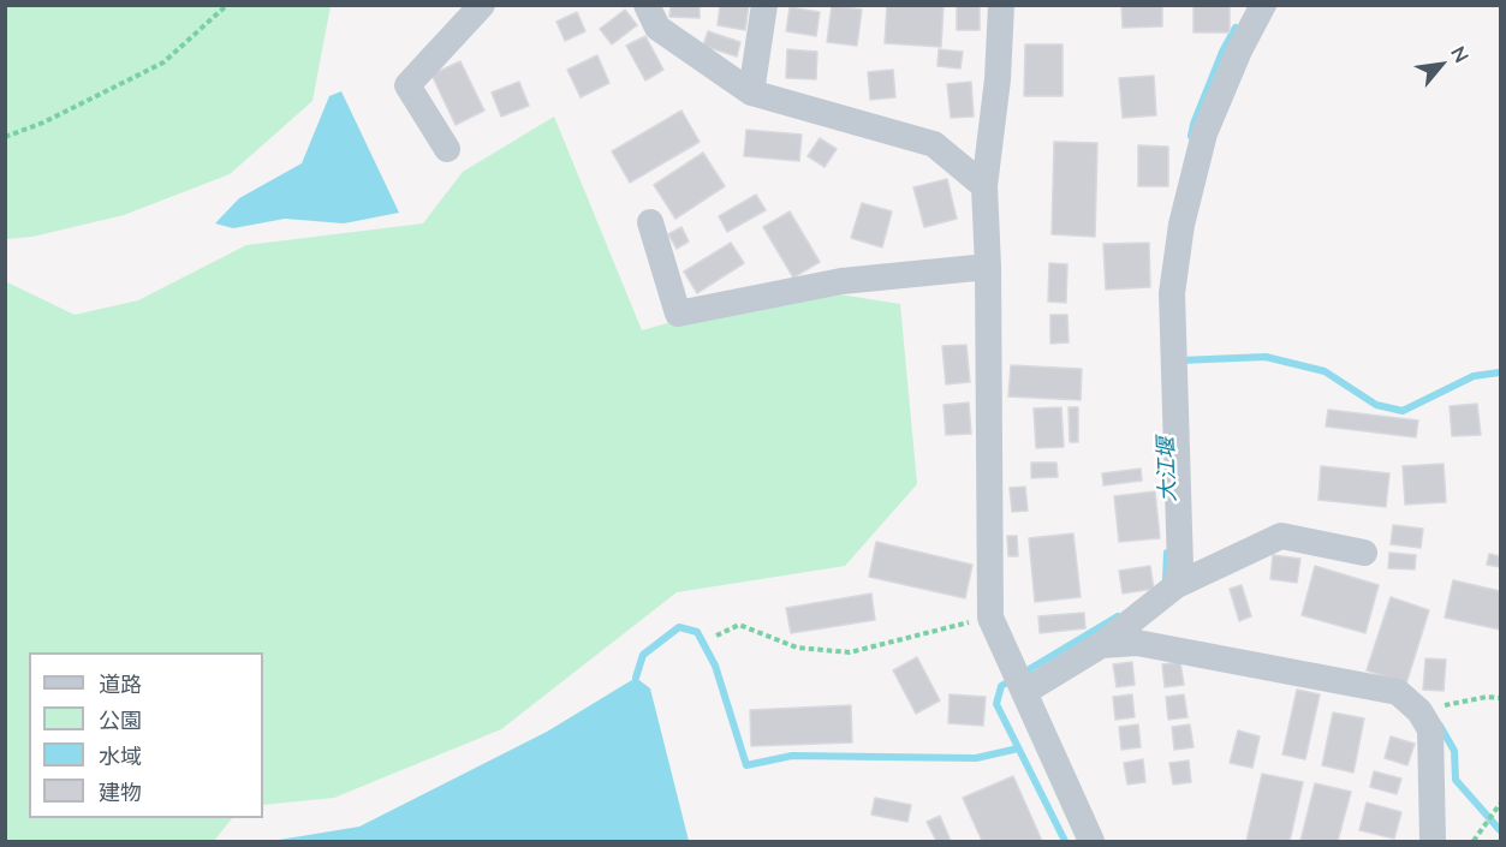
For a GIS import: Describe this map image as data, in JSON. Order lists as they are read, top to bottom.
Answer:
{
  "water": ["大江堰"],
  "legend": [
    "道路",
    "公園",
    "水域",
    "建物"
  ],
  "north": "top right"
}
